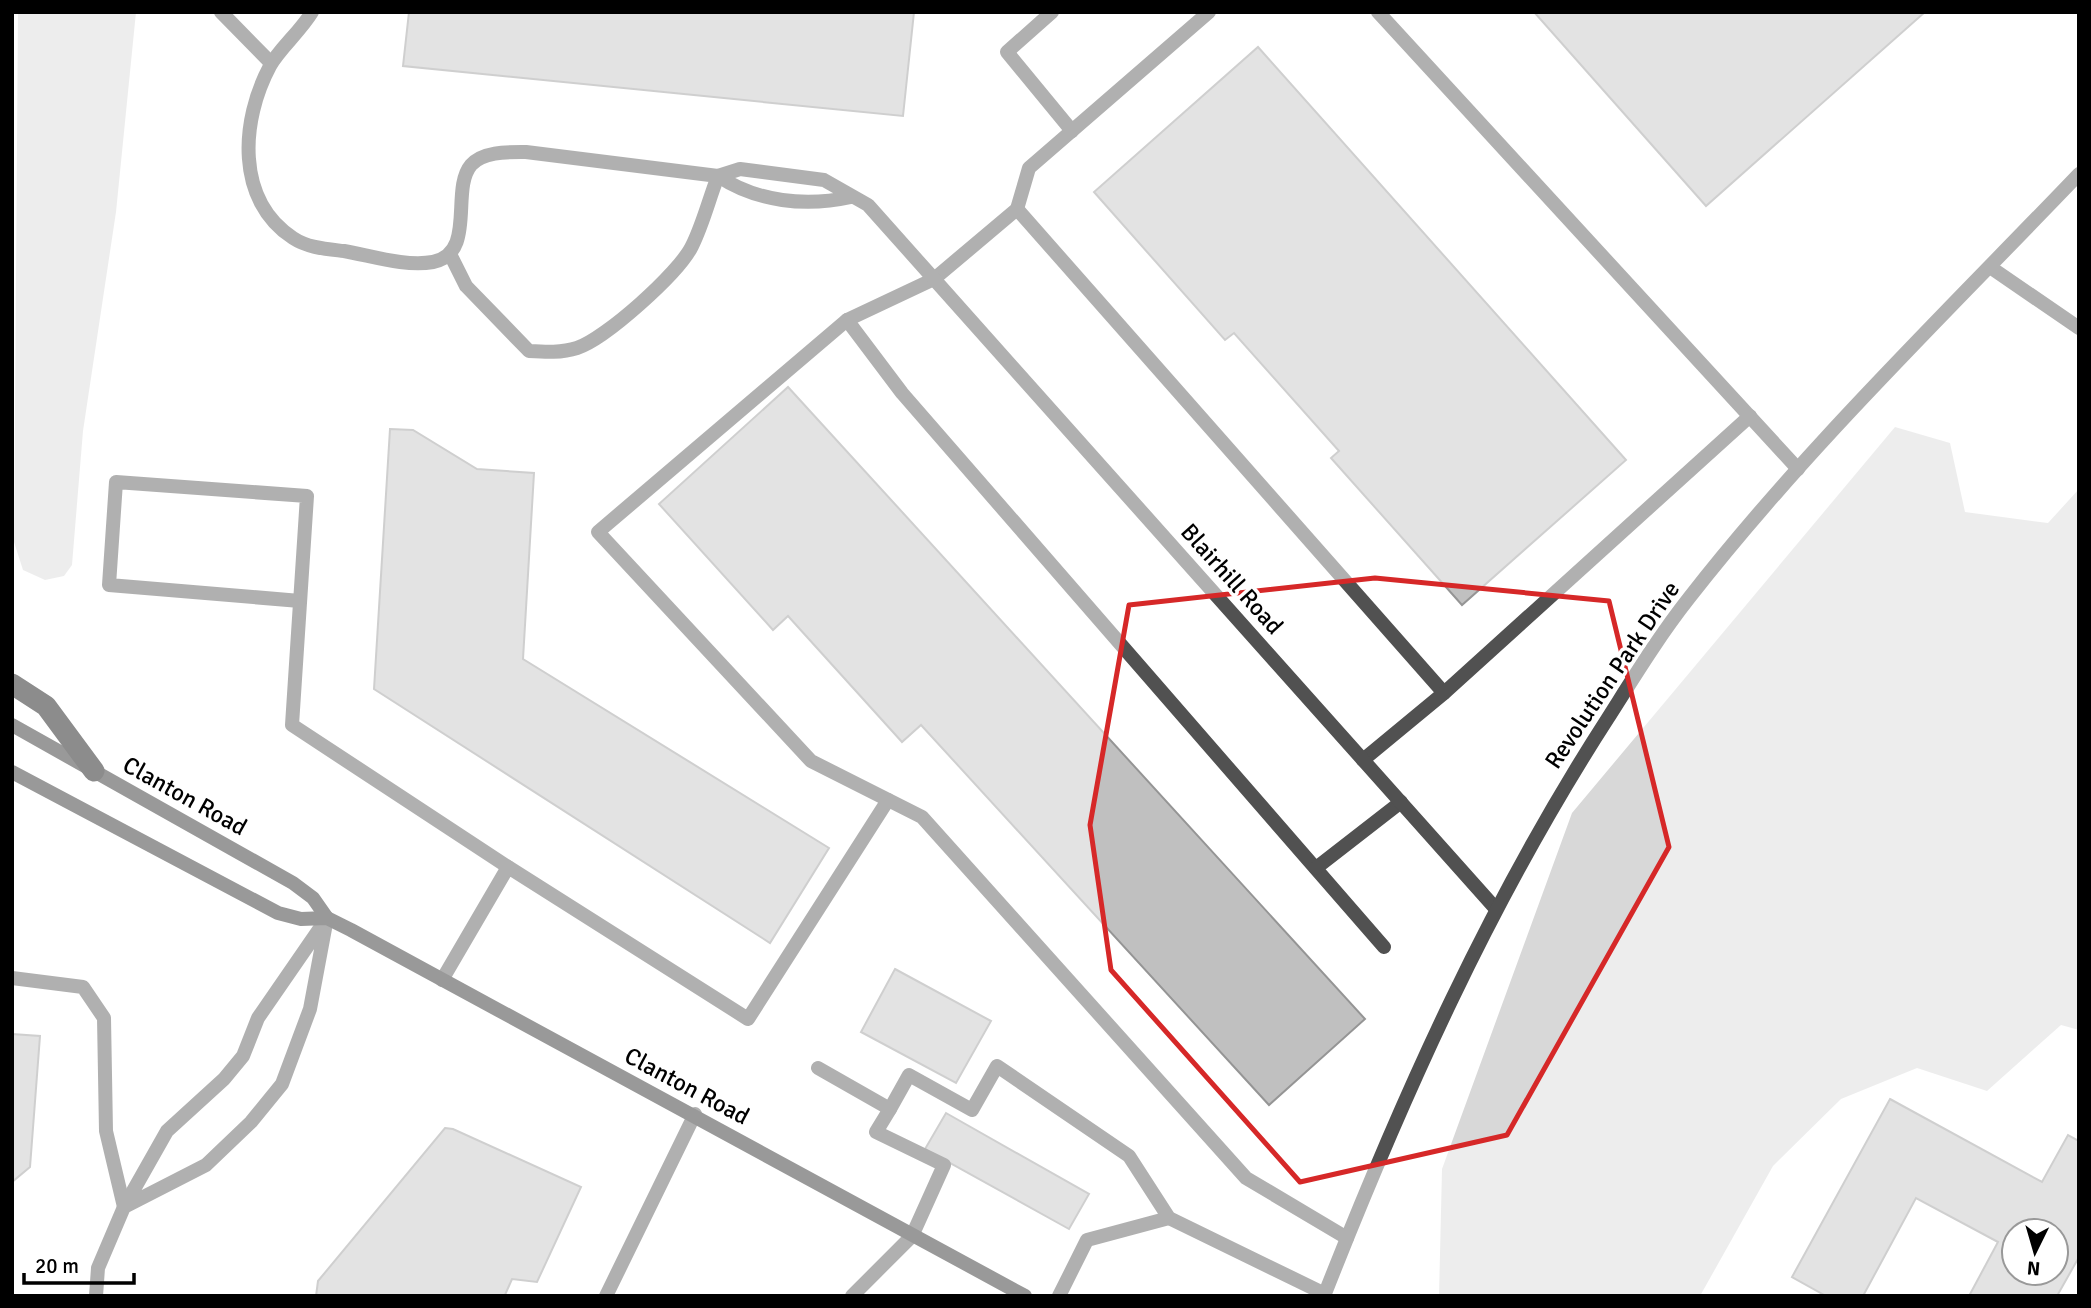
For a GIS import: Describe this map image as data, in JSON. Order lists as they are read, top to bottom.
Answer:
{
  "streets": {
    "main road": ["Clanton Road"],
    "street": ["Blairhill Road", "Revolution Park Drive"]
  },
  "crossings": [
    ["Blairhill Road", "Revolution Park Drive"]
  ],
  "scale_bar": "20 m",
  "north": "bottom"
}
